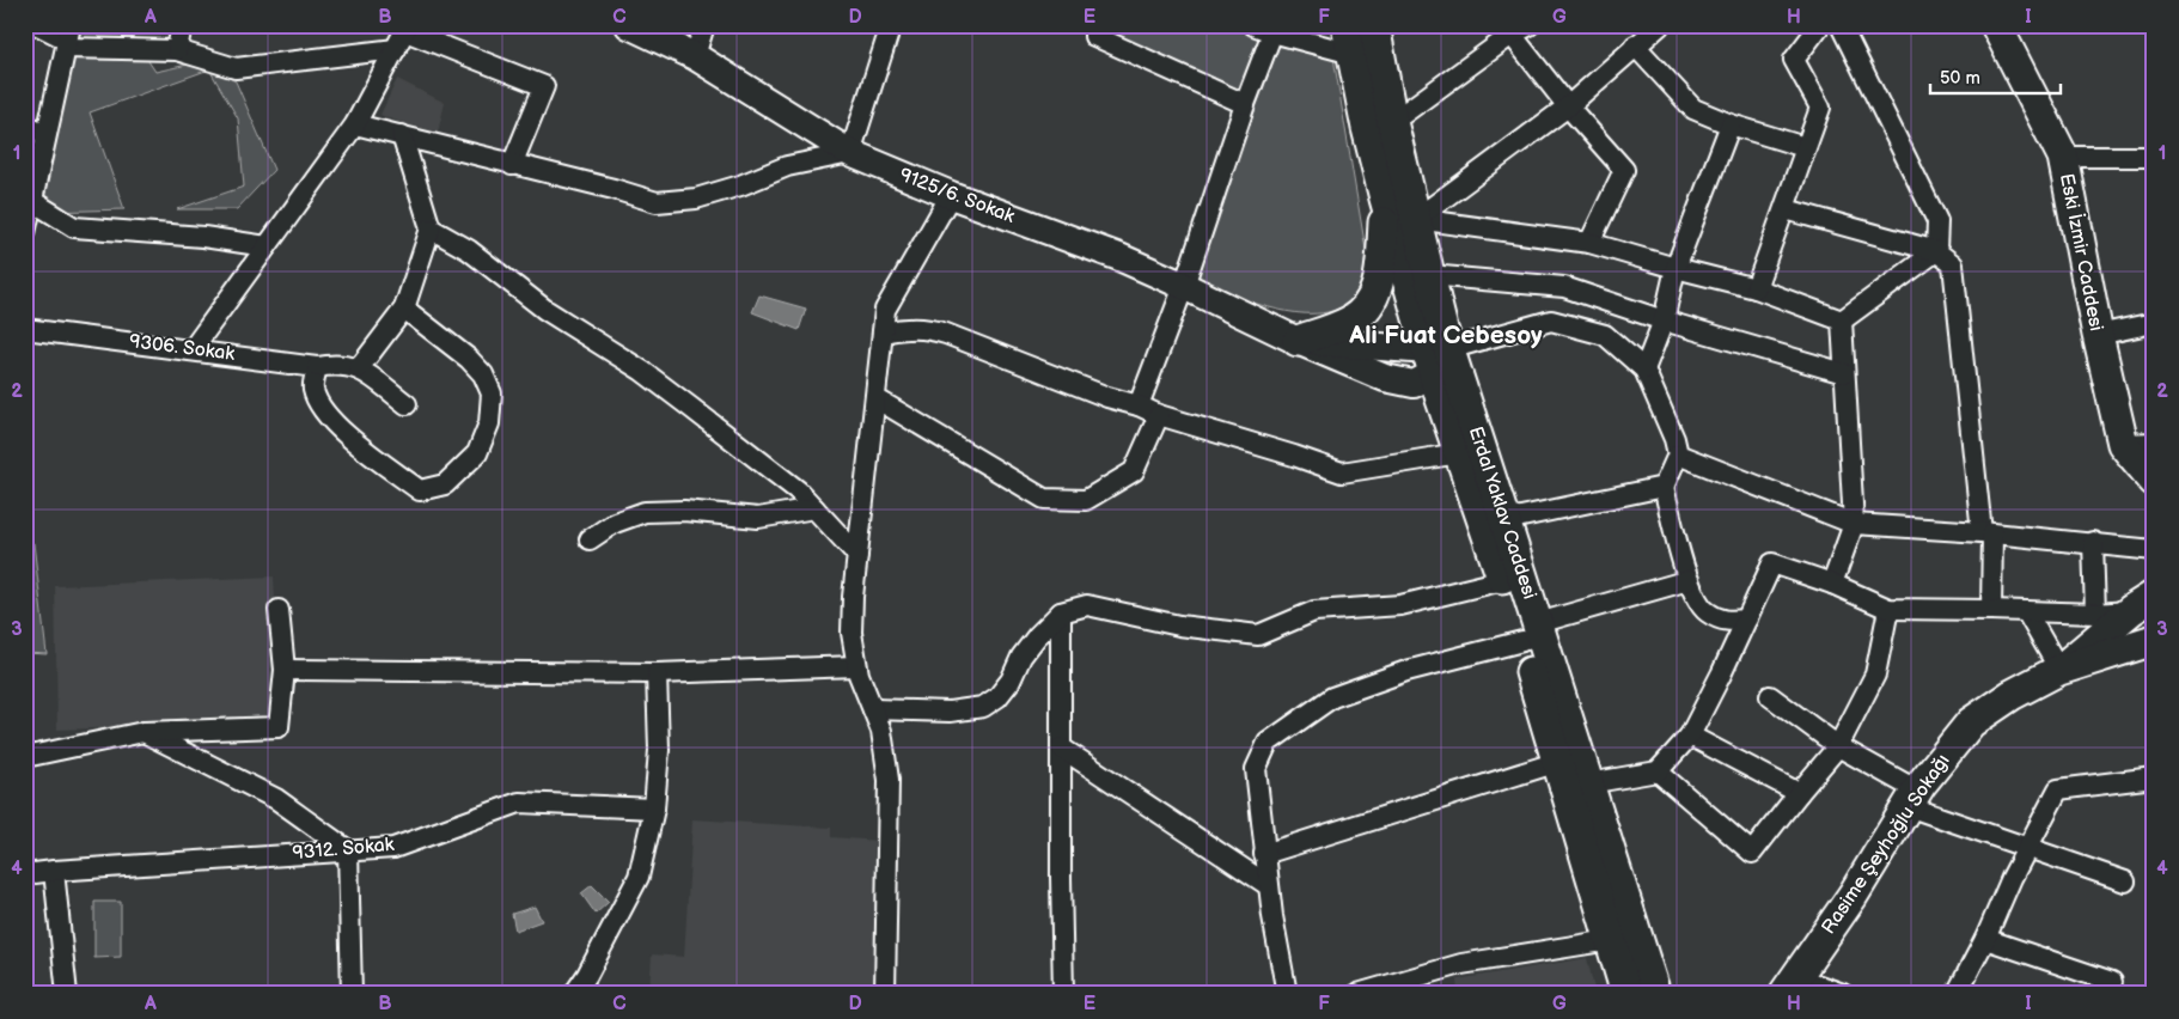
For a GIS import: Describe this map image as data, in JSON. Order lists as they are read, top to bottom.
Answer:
{
  "streets": {
    "main road": [
      "9125/6. Sokak",
      "Eski İzmir Caddesi",
      "Erdal Yaklav Caddesi",
      "Rasime Şeyhoğlu Sokağı"
    ],
    "street": ["9306. Sokak", "9312. Sokak"]
  },
  "crossings": [
    ["9125/6. Sokak", "Erdal Yaklav Caddesi"]
  ],
  "districts": ["Ali Fuat Cebesoy"],
  "scale_bar": "50 m",
  "grid": {
    "columns": [
      "A",
      "B",
      "C",
      "D",
      "E",
      "F",
      "G",
      "H",
      "I"
    ],
    "rows": [
      "1",
      "2",
      "3",
      "4"
    ]
  }
}
